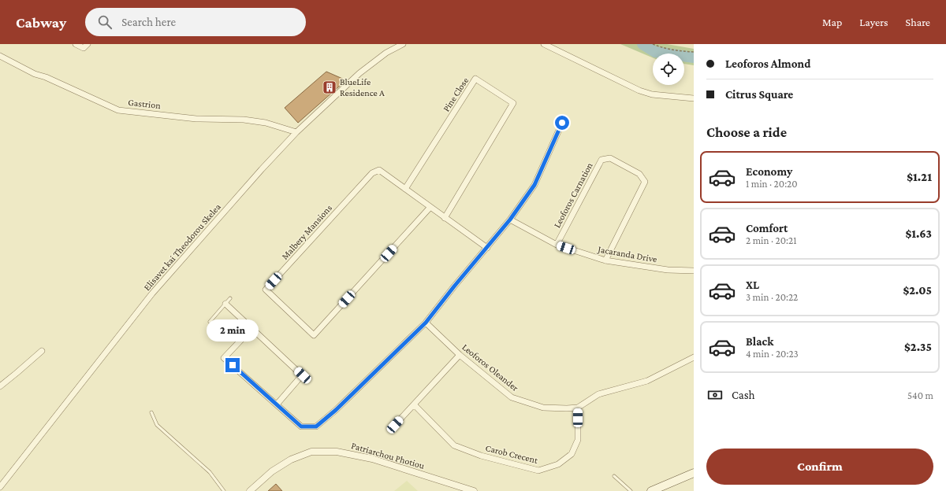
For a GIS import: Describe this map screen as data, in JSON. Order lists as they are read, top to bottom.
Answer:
{
  "streets": {
    "street": [
      "Pine Close",
      "Gastrion",
      "Leoforos Carnation",
      "Malbery Mansions",
      "Elisavet kai Theodorou Skelea",
      "Jacaranda Drive",
      "Leoforos Oleander",
      "Carob Crecent",
      "Patriarchou Photiou"
    ]
  },
  "crossings": [
    ["Pine Close", "Malbery Mansions"],
    ["Gastrion", "Elisavet kai Theodorou Skelea"],
    ["Leoforos Carnation", "Jacaranda Drive"],
    ["Leoforos Oleander", "Carob Crecent"]
  ],
  "places": {
    "building": ["BlueLife Residence A"]
  },
  "page": {
    "header": "Cabway",
    "search": "Search here",
    "nav": ["Map", "Layers", "Share"],
    "banner": ["Leoforos Almond", "Citrus Square"],
    "heading": "Choose a ride",
    "list": [
      {
        "name": "Economy",
        "note": "1 min · 20:20",
        "value": "$1.21"
      },
      {
        "name": "Comfort",
        "note": "2 min · 20:21",
        "value": "$1.63"
      },
      {
        "name": "XL",
        "note": "3 min · 20:22",
        "value": "$2.05"
      },
      {
        "name": "Black",
        "note": "4 min · 20:23",
        "value": "$2.35"
      }
    ],
    "bubble": "2 min",
    "pay": ["Cash", "540 m"],
    "buttons": "Confirm"
  }
}
